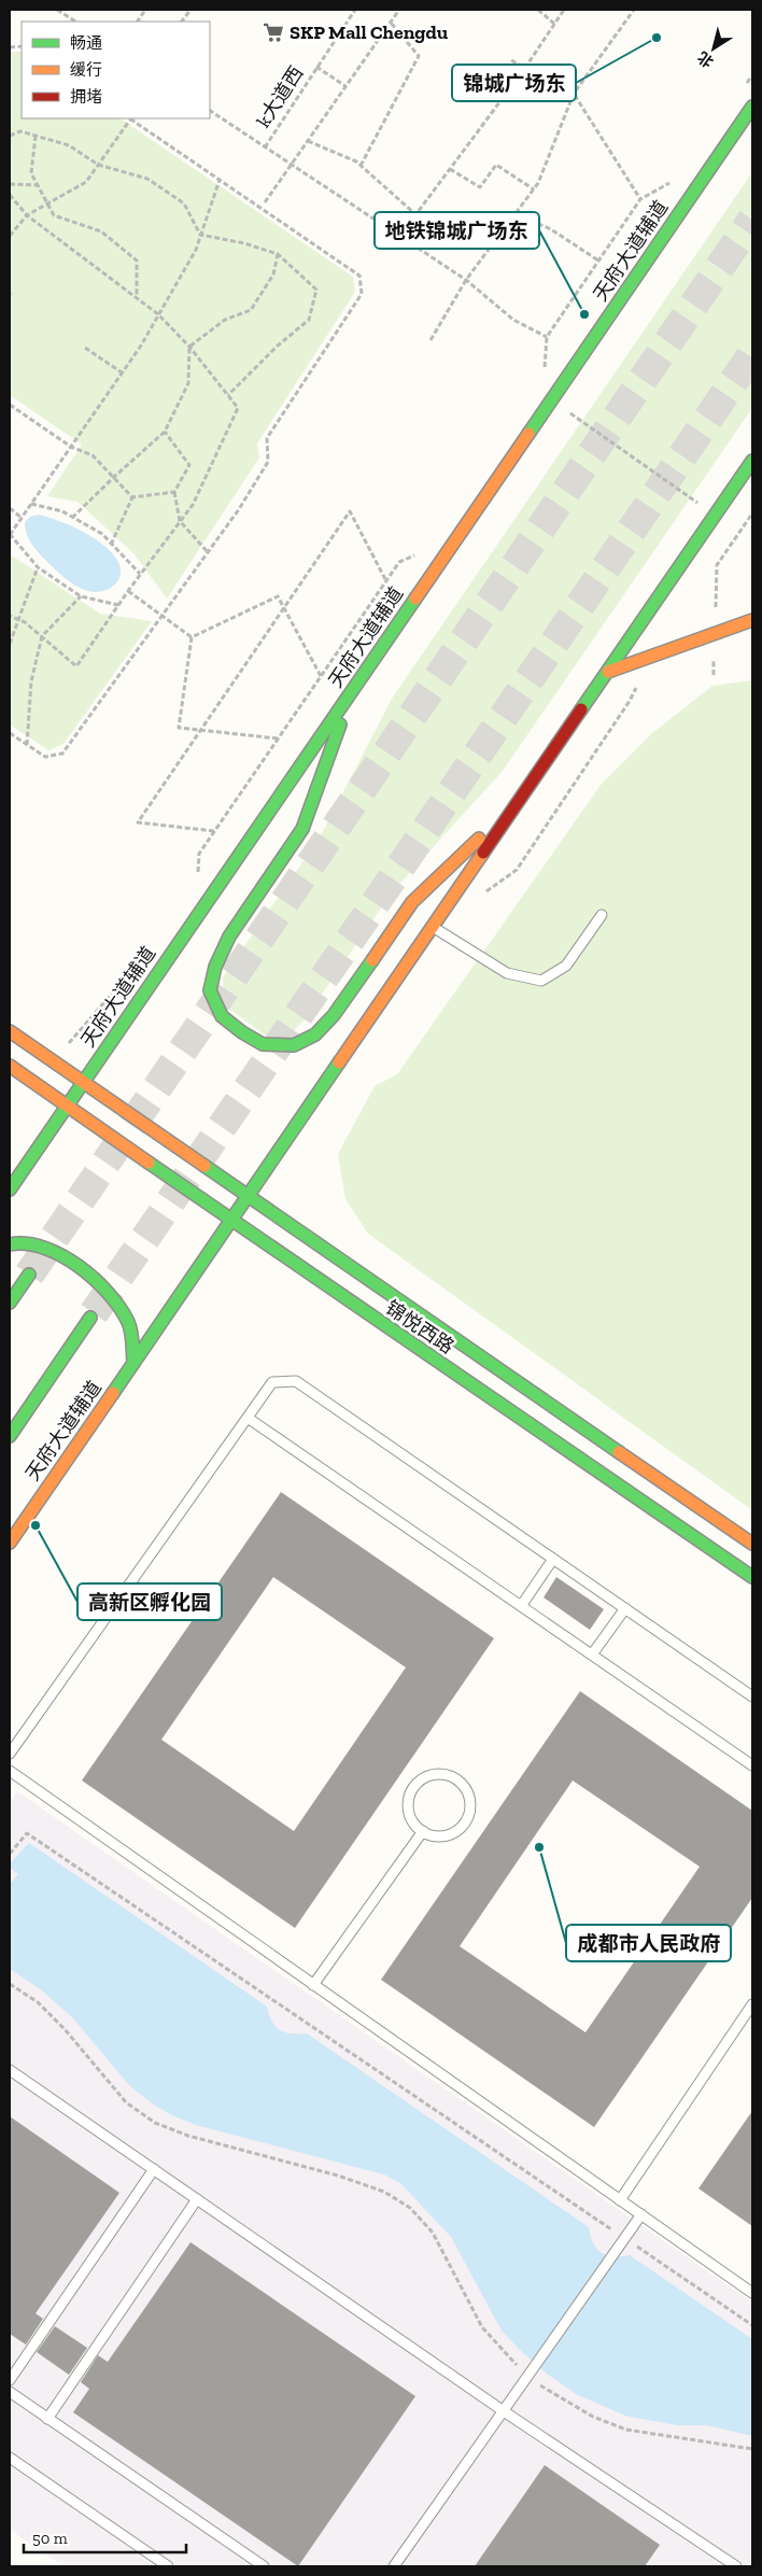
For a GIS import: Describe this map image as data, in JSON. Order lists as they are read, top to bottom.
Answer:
{
  "streets": {
    "street": ["天府大道辅道", "锦悦西路"],
    "path": ["k大道西"]
  },
  "crossings": [
    ["天府大道辅道", "锦悦西路"]
  ],
  "places": {
    "supermarket": ["SKP Mall Chengdu"],
    "other": [
      "锦城广场东",
      "地铁锦城广场东",
      "高新区孵化园",
      "成都市人民政府"
    ]
  },
  "legend": ["畅通", "缓行", "拥堵"],
  "scale_bar": "50 m",
  "north": "bottom left"
}
